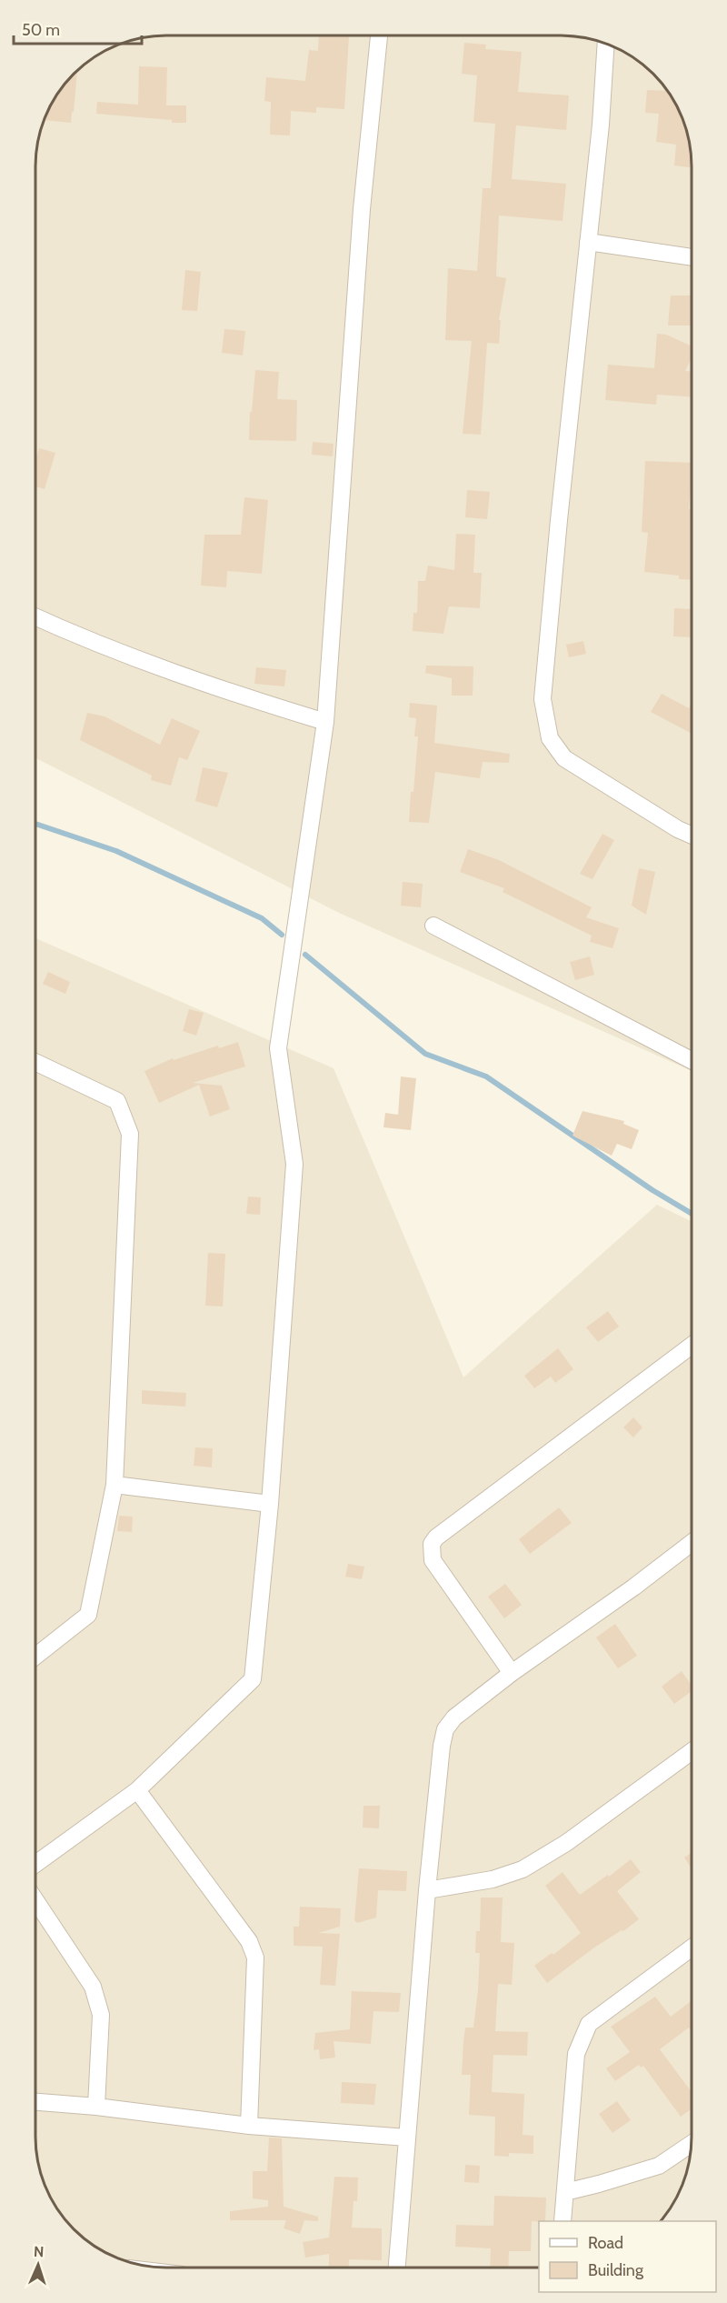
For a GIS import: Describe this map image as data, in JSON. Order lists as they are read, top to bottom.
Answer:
{
  "legend": ["Road", "Building"],
  "scale_bar": "50 m",
  "north": "top"
}
